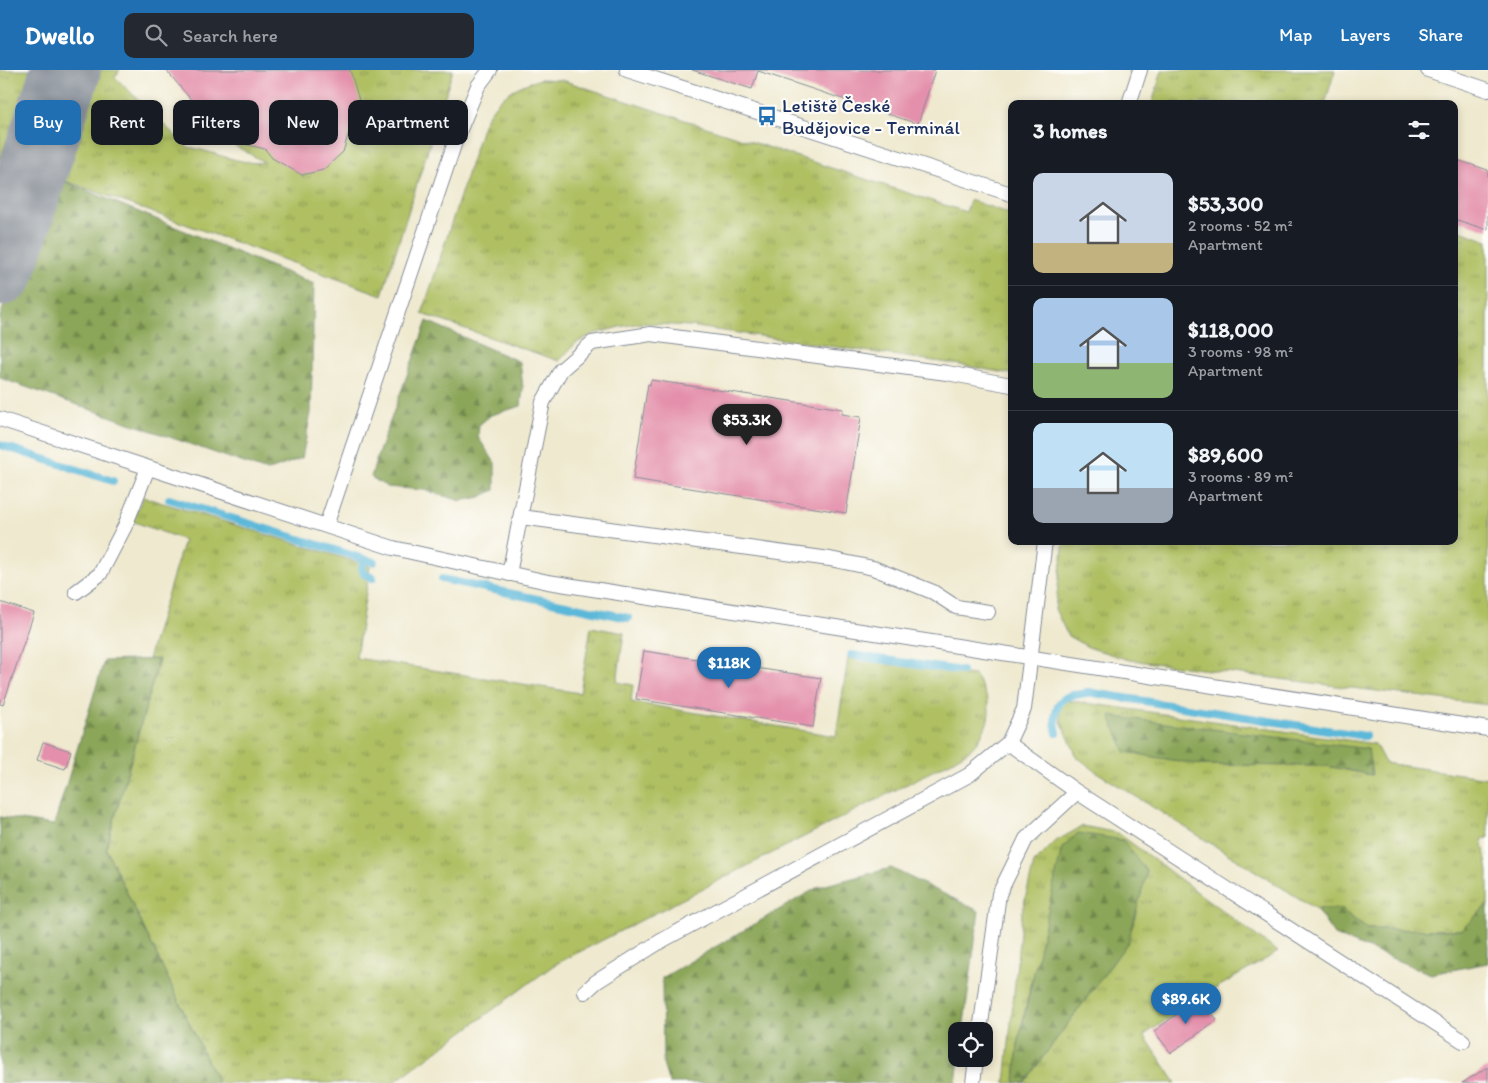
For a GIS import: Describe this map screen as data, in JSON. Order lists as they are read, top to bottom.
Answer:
{
  "places": {
    "bus stop": ["Letiště České Budějovice - Terminál"]
  },
  "page": {
    "header": "Dwello",
    "search": "Search here",
    "nav": ["Map", "Layers", "Share"],
    "chip": [
      "Buy",
      "Rent",
      "Filters",
      "New",
      "Apartment"
    ],
    "heading": "3 homes",
    "list": [
      {
        "name": "$53,300",
        "note": "2 rooms · 52 m² · Apartment"
      },
      {
        "name": "$118,000",
        "note": "3 rooms · 98 m² · Apartment"
      },
      {
        "name": "$89,600",
        "note": "3 rooms · 89 m² · Apartment"
      }
    ],
    "price": ["$53.3K", "$118K", "$89.6K"]
  }
}
